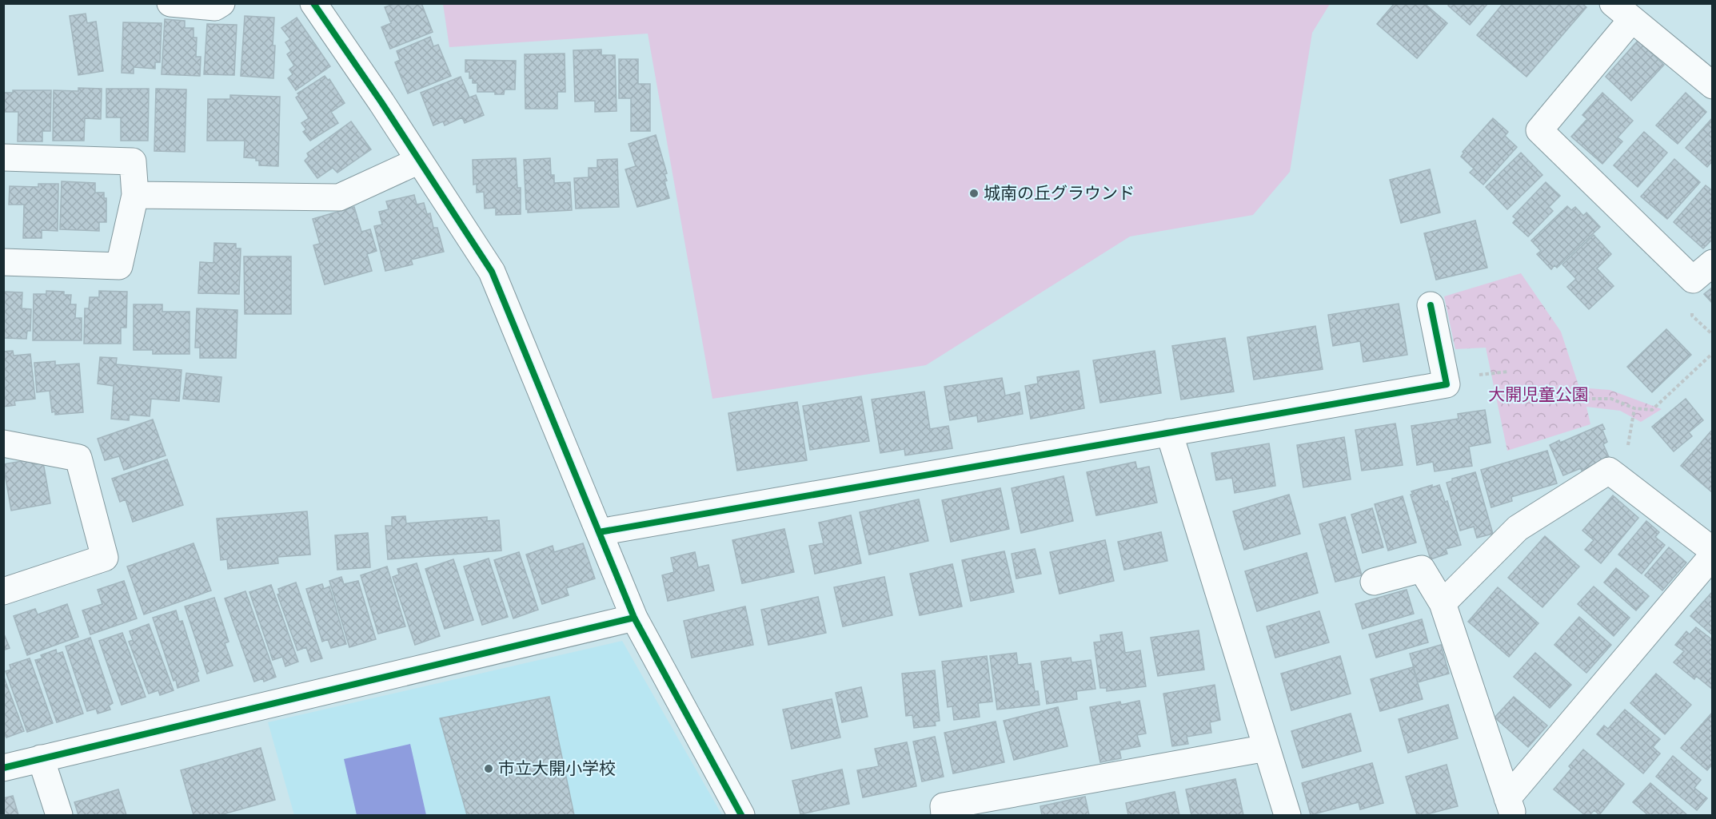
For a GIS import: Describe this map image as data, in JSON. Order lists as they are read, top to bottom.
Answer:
{
  "parks": ["大開児童公園"],
  "places": ["城南の丘グラウンド", "市立大開小学校"]
}
